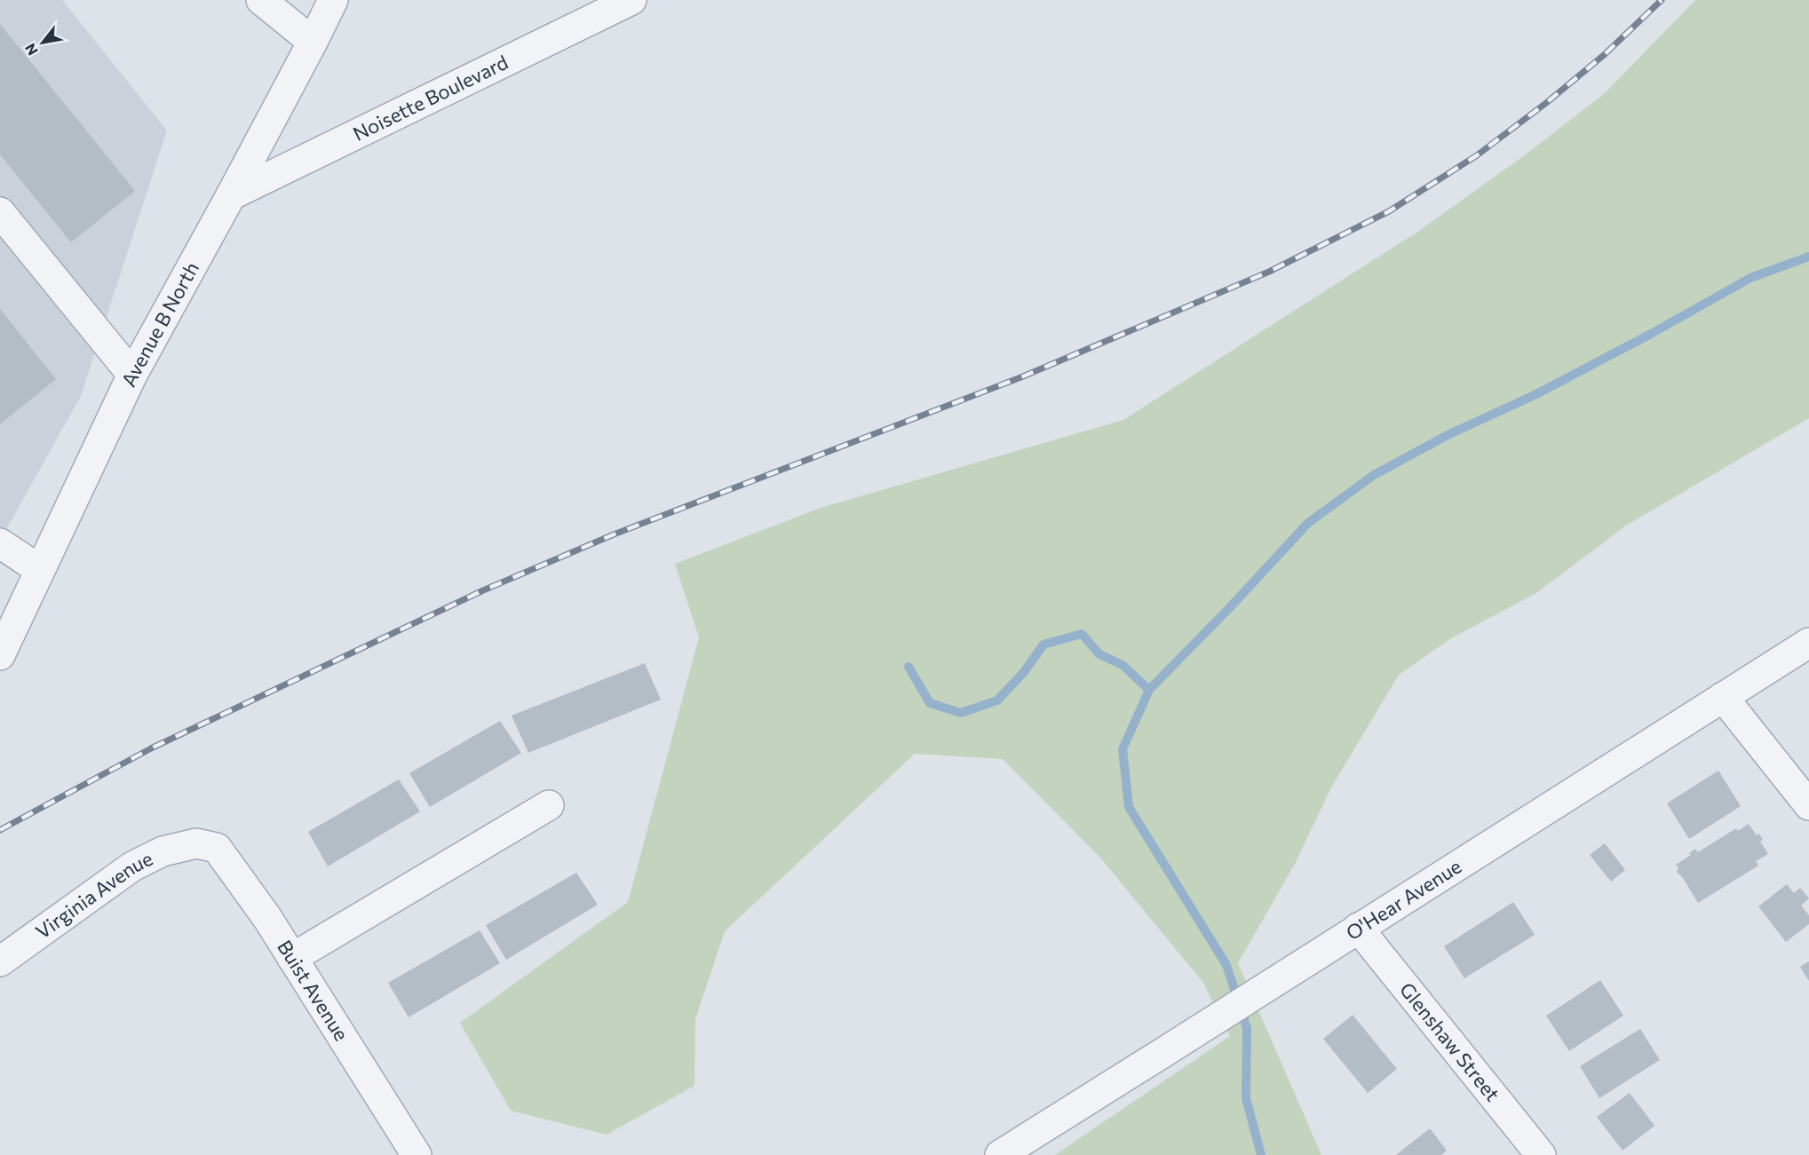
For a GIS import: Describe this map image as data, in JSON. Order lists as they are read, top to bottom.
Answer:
{
  "streets": {
    "street": [
      "Noisette Boulevard",
      "Avenue B North",
      "Virginia Avenue",
      "O'Hear Avenue",
      "Buist Avenue",
      "Glenshaw Street"
    ]
  },
  "crossings": [
    ["Noisette Boulevard", "Avenue B North"],
    ["Virginia Avenue", "Buist Avenue"],
    ["O'Hear Avenue", "Glenshaw Street"]
  ],
  "north": "bottom left"
}
